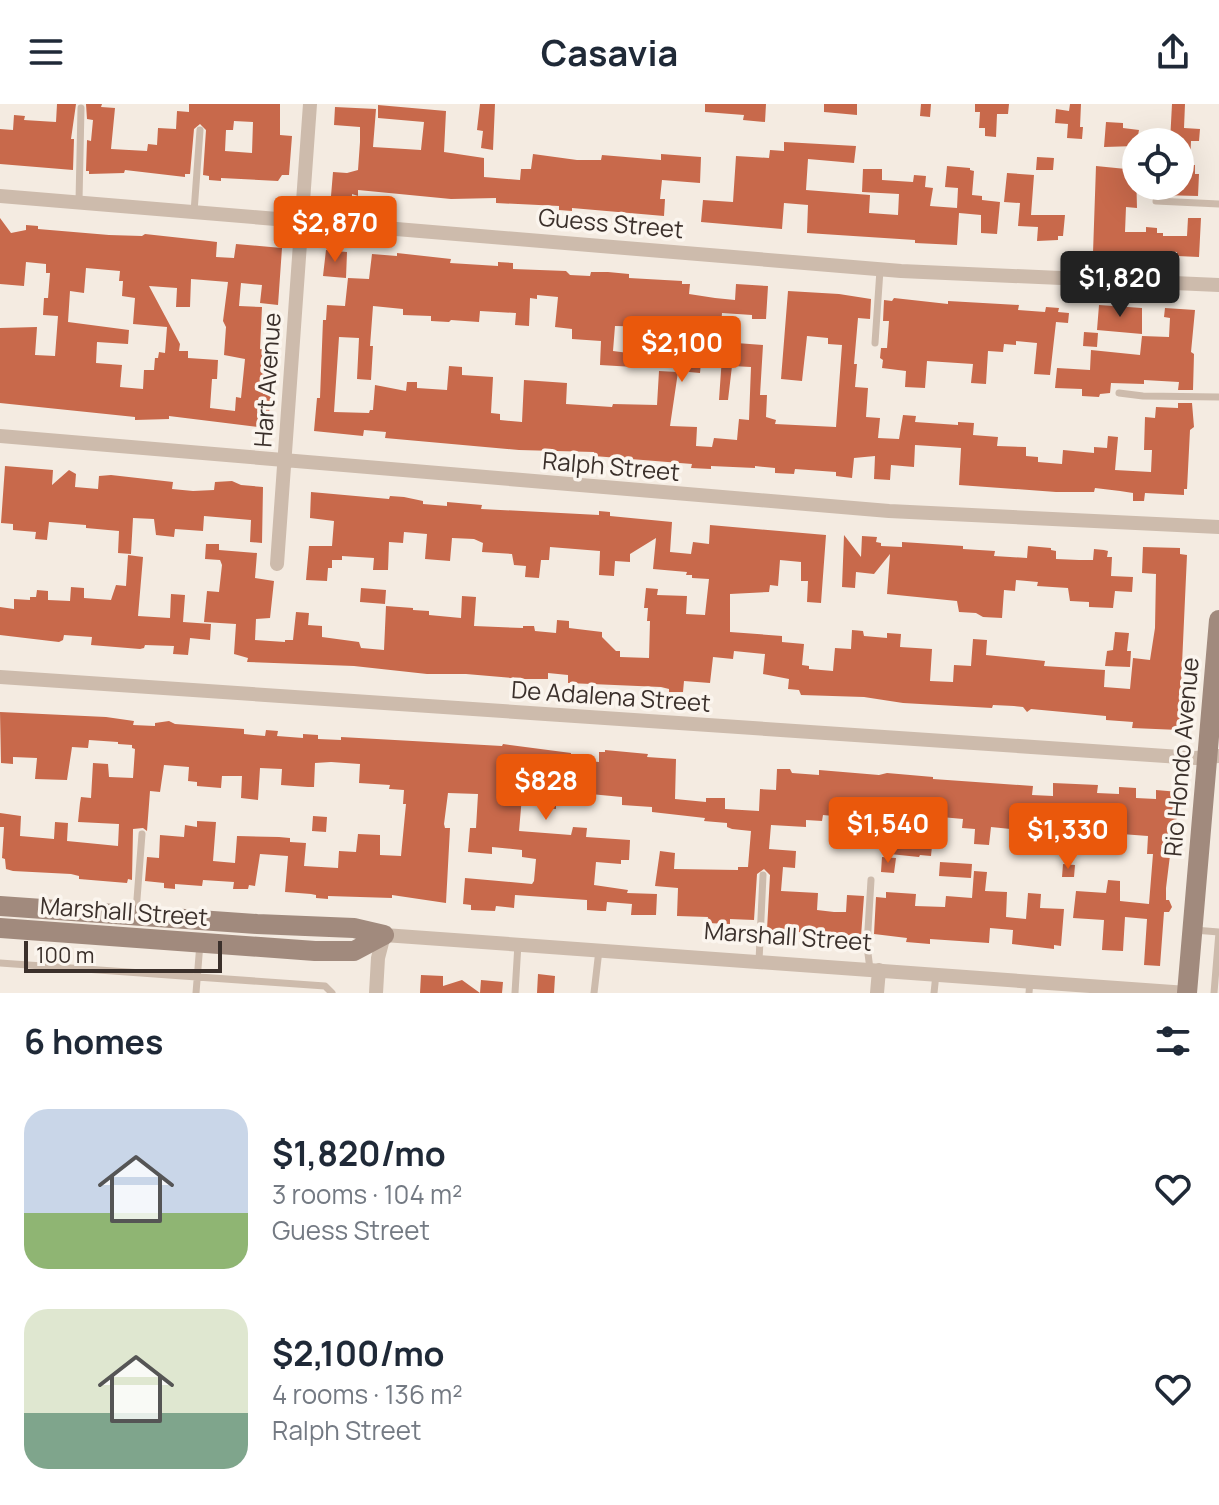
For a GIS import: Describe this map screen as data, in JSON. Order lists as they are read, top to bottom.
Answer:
{
  "streets": {
    "street": [
      "Guess Street",
      "Hart Avenue",
      "Ralph Street",
      "De Adalena Street",
      "Rio Hondo Avenue",
      "Marshall Street"
    ]
  },
  "crossings": [
    ["Guess Street", "Hart Avenue"],
    ["Hart Avenue", "Ralph Street"],
    ["De Adalena Street", "Rio Hondo Avenue"],
    ["Rio Hondo Avenue", "Marshall Street"]
  ],
  "scale_bar": "100 m",
  "page": {
    "header": "Casavia",
    "price": [
      "$2,870",
      "$1,820",
      "$2,100",
      "$828",
      "$1,540",
      "$1,330"
    ],
    "scale": "100 m",
    "heading": "6 homes",
    "list": [
      {
        "name": "$1,820/mo",
        "note": "3 rooms · 104 m² · Guess Street"
      },
      {
        "name": "$2,100/mo",
        "note": "4 rooms · 136 m² · Ralph Street"
      }
    ]
  }
}
